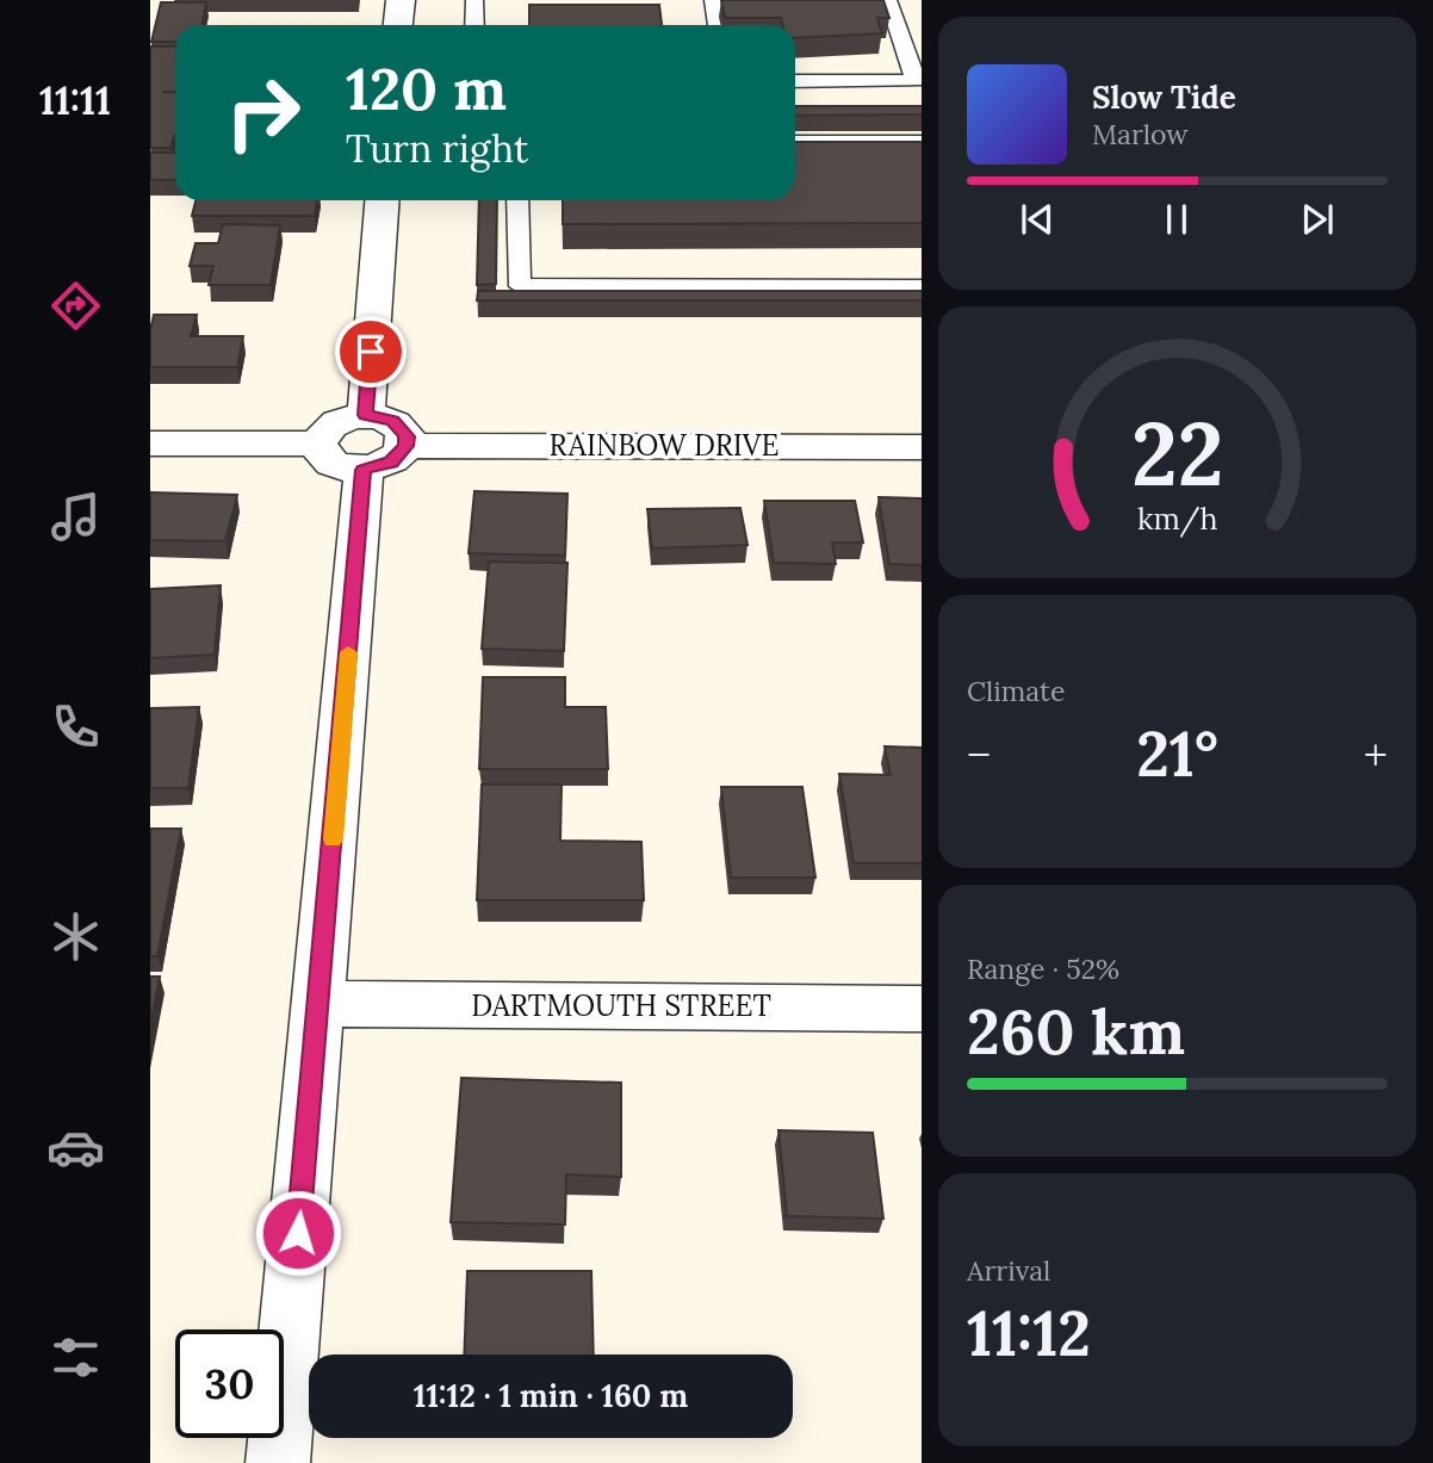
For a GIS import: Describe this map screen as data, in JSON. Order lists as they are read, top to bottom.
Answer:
{
  "streets": {
    "street": ["RAINBOW DRIVE", "DARTMOUTH STREET"]
  },
  "page": {
    "tabs": "11:11",
    "turn": ["120 m", "Turn right"],
    "song": ["Slow Tide", "Marlow"],
    "tile": [
      "Climate",
      ["Range · 52%", "260 km"],
      ["Arrival", "11:12"]
    ],
    "heat": ["−", "21°", "+"],
    "limit": "30",
    "trip": "11:12 · 1 min · 160 m",
    "gauge": ["22", "km/h"]
  }
}
